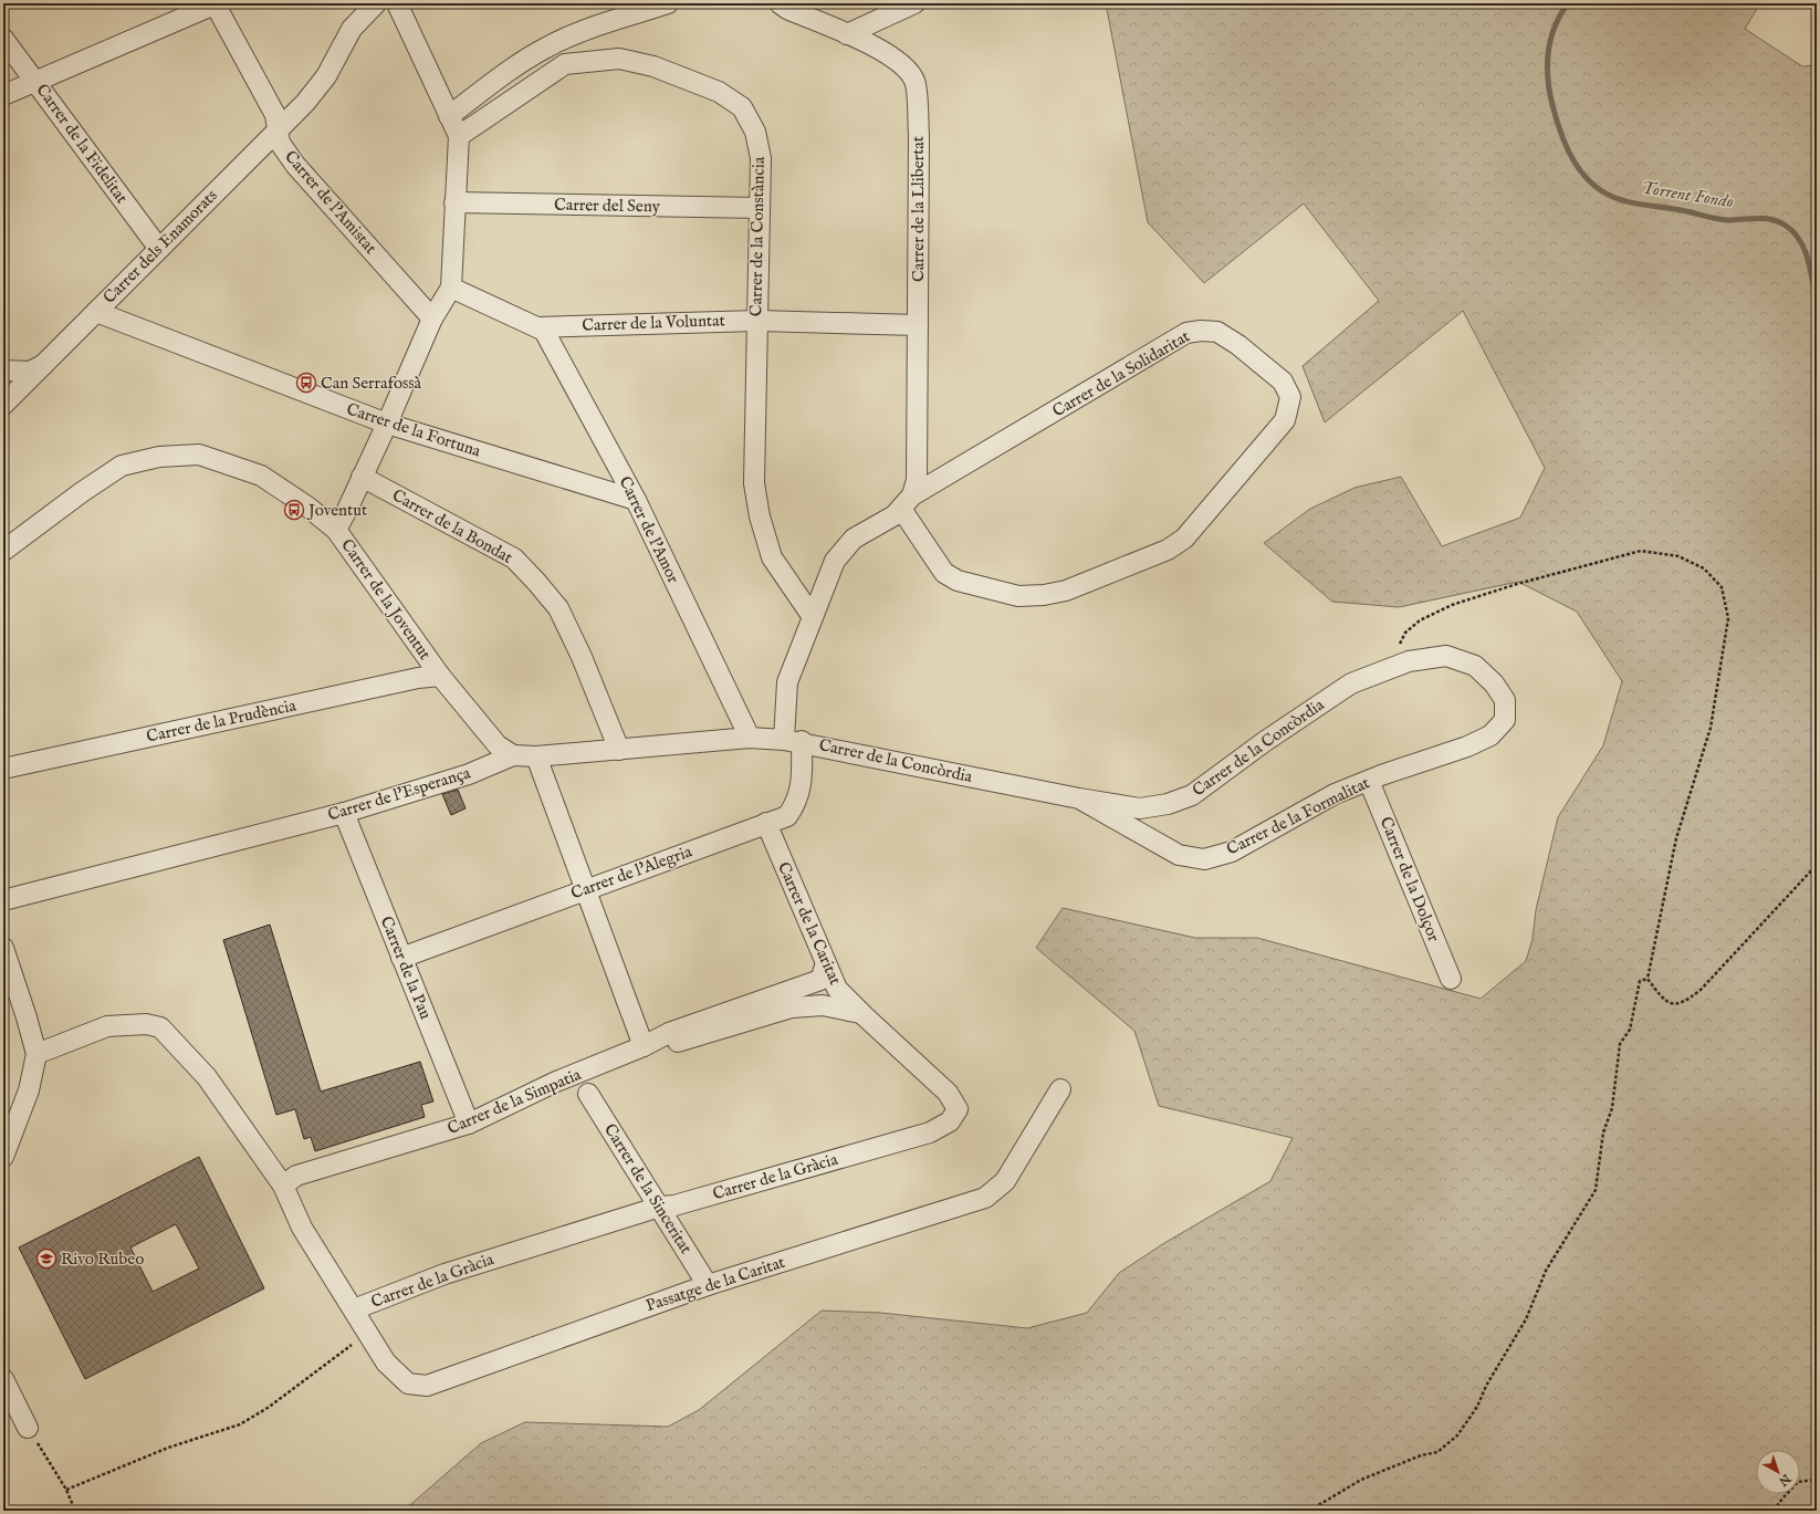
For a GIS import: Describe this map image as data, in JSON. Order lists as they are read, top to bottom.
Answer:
{
  "streets": {
    "street": [
      "Carrer de la Fidelitat",
      "Carrer de l'Amistat",
      "Carrer del Seny",
      "Carrer de la Llibertat",
      "Carrer de la Constància",
      "Carrer dels Enamorats",
      "Carrer de la Voluntat",
      "Carrer de la Solidaritat",
      "Carrer de la Fortuna",
      "Carrer de la Bondat",
      "Carrer de l'Amor",
      "Carrer de la Joventut",
      "Carrer de la Prudència",
      "Carrer de la Concòrdia",
      "Carrer de l'Esperança",
      "Carrer de la Formalitat",
      "Carrer de l'Alegria",
      "Carrer de la Dolçor",
      "Carrer de la Caritat",
      "Carrer de la Pau",
      "Carrer de la Simpatia",
      "Carrer de la Gràcia",
      "Carrer de la Sinceritat",
      "Passatge de la Caritat"
    ]
  },
  "crossings": [
    ["Carrer de la Fidelitat", "Carrer dels Enamorats"],
    ["Carrer de l'Amistat", "Carrer dels Enamorats"],
    ["Carrer del Seny", "Carrer de la Constància"],
    ["Carrer de la Llibertat", "Carrer de la Voluntat"],
    ["Carrer de la Llibertat", "Carrer de la Solidaritat"],
    ["Carrer de la Constància", "Carrer de la Voluntat"],
    ["Carrer de la Constància", "Carrer de la Solidaritat"],
    ["Carrer de la Constància", "Carrer de l'Alegria"],
    ["Carrer dels Enamorats", "Carrer de la Fortuna"],
    ["Carrer de la Voluntat", "Carrer de l'Amor"],
    ["Carrer de la Solidaritat", "Carrer de l'Alegria"],
    ["Carrer de la Fortuna", "Carrer de l'Amor"],
    ["Carrer de la Bondat", "Carrer de l'Esperança"],
    ["Carrer de l'Amor", "Carrer de l'Esperança"],
    ["Carrer de la Joventut", "Carrer de la Prudència"],
    ["Carrer de la Joventut", "Carrer de l'Esperança"],
    ["Carrer de la Concòrdia", "Carrer de l'Esperança"],
    ["Carrer de la Concòrdia", "Carrer de la Formalitat"],
    ["Carrer de la Concòrdia", "Carrer de l'Alegria"],
    ["Carrer de l'Esperança", "Carrer de l'Alegria"],
    ["Carrer de l'Esperança", "Carrer de la Pau"],
    ["Carrer de la Formalitat", "Carrer de la Dolçor"],
    ["Carrer de l'Alegria", "Carrer de la Caritat"],
    ["Carrer de l'Alegria", "Carrer de la Pau"],
    ["Carrer de la Caritat", "Carrer de la Simpatia"],
    ["Carrer de la Caritat", "Carrer de la Gràcia"],
    ["Carrer de la Pau", "Carrer de la Simpatia"],
    ["Carrer de la Simpatia", "Carrer de la Gràcia"],
    ["Carrer de la Gràcia", "Carrer de la Sinceritat"],
    ["Carrer de la Gràcia", "Passatge de la Caritat"],
    ["Carrer de la Sinceritat", "Passatge de la Caritat"]
  ],
  "water": ["Torrent Fondo"],
  "places": {
    "bus stop": ["Can Serrafossà", "Joventut"],
    "school or university": ["Rivo Rubeo"]
  },
  "north": "bottom right"
}
